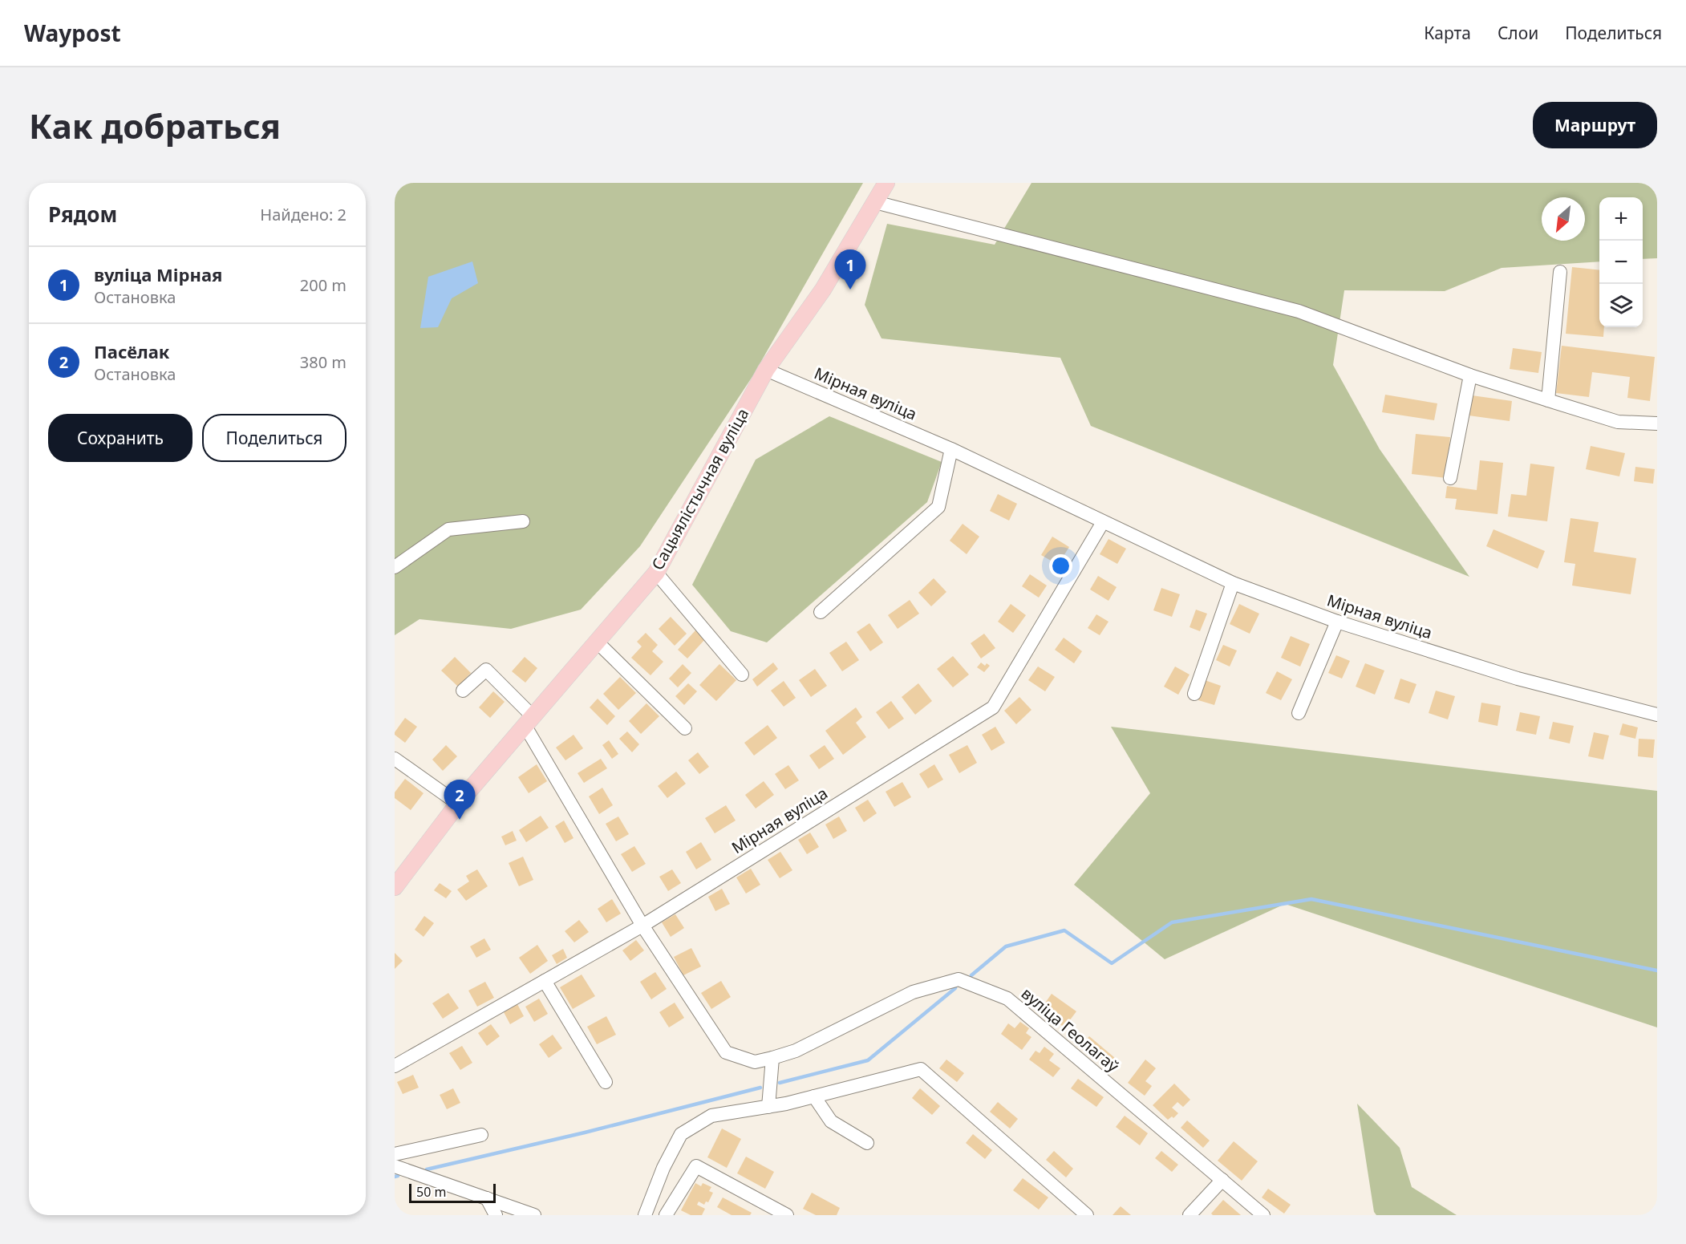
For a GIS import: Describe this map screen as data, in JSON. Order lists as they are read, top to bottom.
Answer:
{
  "streets": {
    "main road": ["Сацыялістычная вуліца"],
    "street": ["Мірная вуліца", "вуліца Геолагаў"]
  },
  "crossings": [
    ["Мірная вуліца", "Сацыялістычная вуліца"],
    ["Мірная вуліца", "вуліца Геолагаў"]
  ],
  "scale_bar": "50 m",
  "north": "bottom left",
  "page": {
    "header": "Waypost",
    "nav": ["Карта", "Слои", "Поделиться"],
    "buttons": [
      "Маршрут",
      ["Сохранить", "Поделиться"]
    ],
    "title": "Как добраться",
    "heading": ["Рядом", "Найдено: 2"],
    "map_buttons": ["+", "−"],
    "list": [
      {
        "mark": "1",
        "name": "вуліца Мірная",
        "note": "Остановка",
        "value": "200 m"
      },
      {
        "mark": "2",
        "name": "Пасёлак",
        "note": "Остановка",
        "value": "380 m"
      }
    ],
    "pins": ["1", "2"],
    "scale": "50 m"
  }
}
